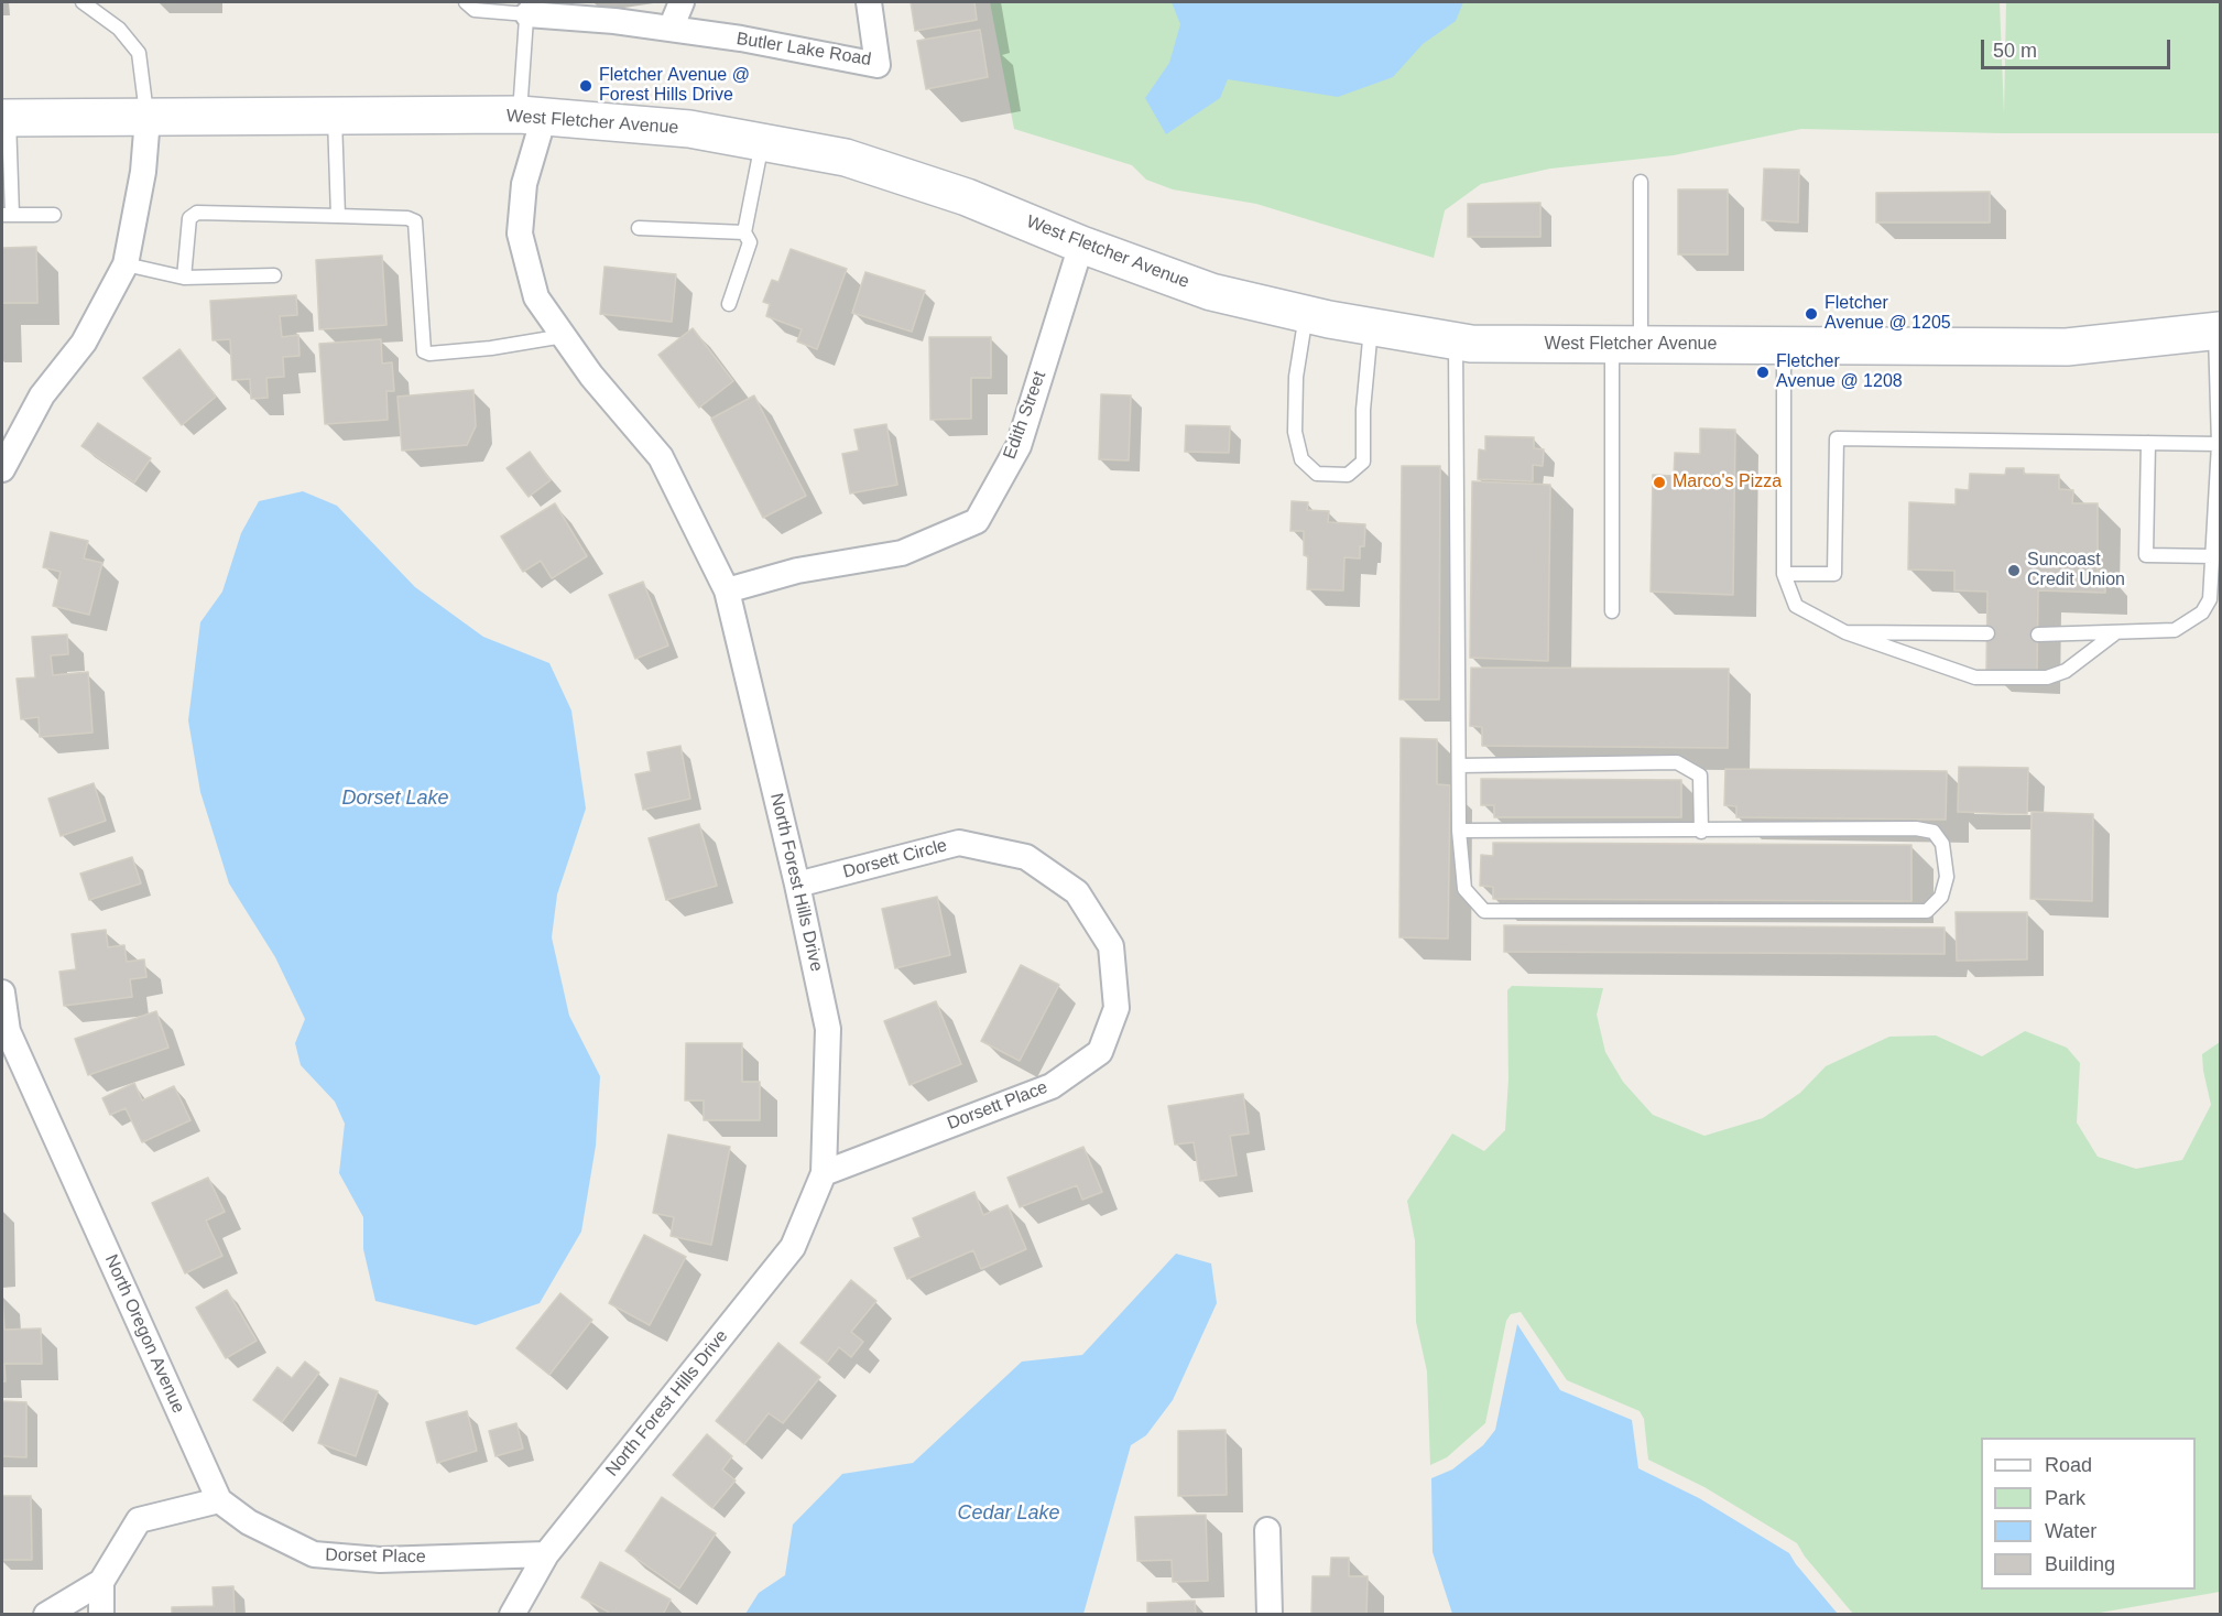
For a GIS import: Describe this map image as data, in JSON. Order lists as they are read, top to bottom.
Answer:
{
  "streets": {
    "main road": ["West Fletcher Avenue"],
    "street": [
      "Butler Lake Road",
      "Edith Street",
      "Dorsett Circle",
      "North Forest Hills Drive",
      "Dorsett Place",
      "North Oregon Avenue",
      "Dorset Place"
    ]
  },
  "crossings": [
    ["West Fletcher Avenue", "Edith Street"],
    ["West Fletcher Avenue", "North Forest Hills Drive"],
    ["Edith Street", "North Forest Hills Drive"],
    ["Dorsett Circle", "North Forest Hills Drive"],
    ["Dorsett Circle", "Dorsett Place"],
    ["North Forest Hills Drive", "Dorsett Place"],
    ["North Forest Hills Drive", "Dorset Place"],
    ["North Oregon Avenue", "Dorset Place"]
  ],
  "water": ["Dorset Lake", "Cedar Lake"],
  "places": [
    "Fletcher Avenue @ Forest Hills Drive",
    "Fletcher Avenue @ 1205",
    "Fletcher Avenue @ 1208",
    "Marco's Pizza",
    "Suncoast Credit Union"
  ],
  "legend": [
    "Road",
    "Park",
    "Water",
    "Building"
  ],
  "scale_bar": "50 m"
}
